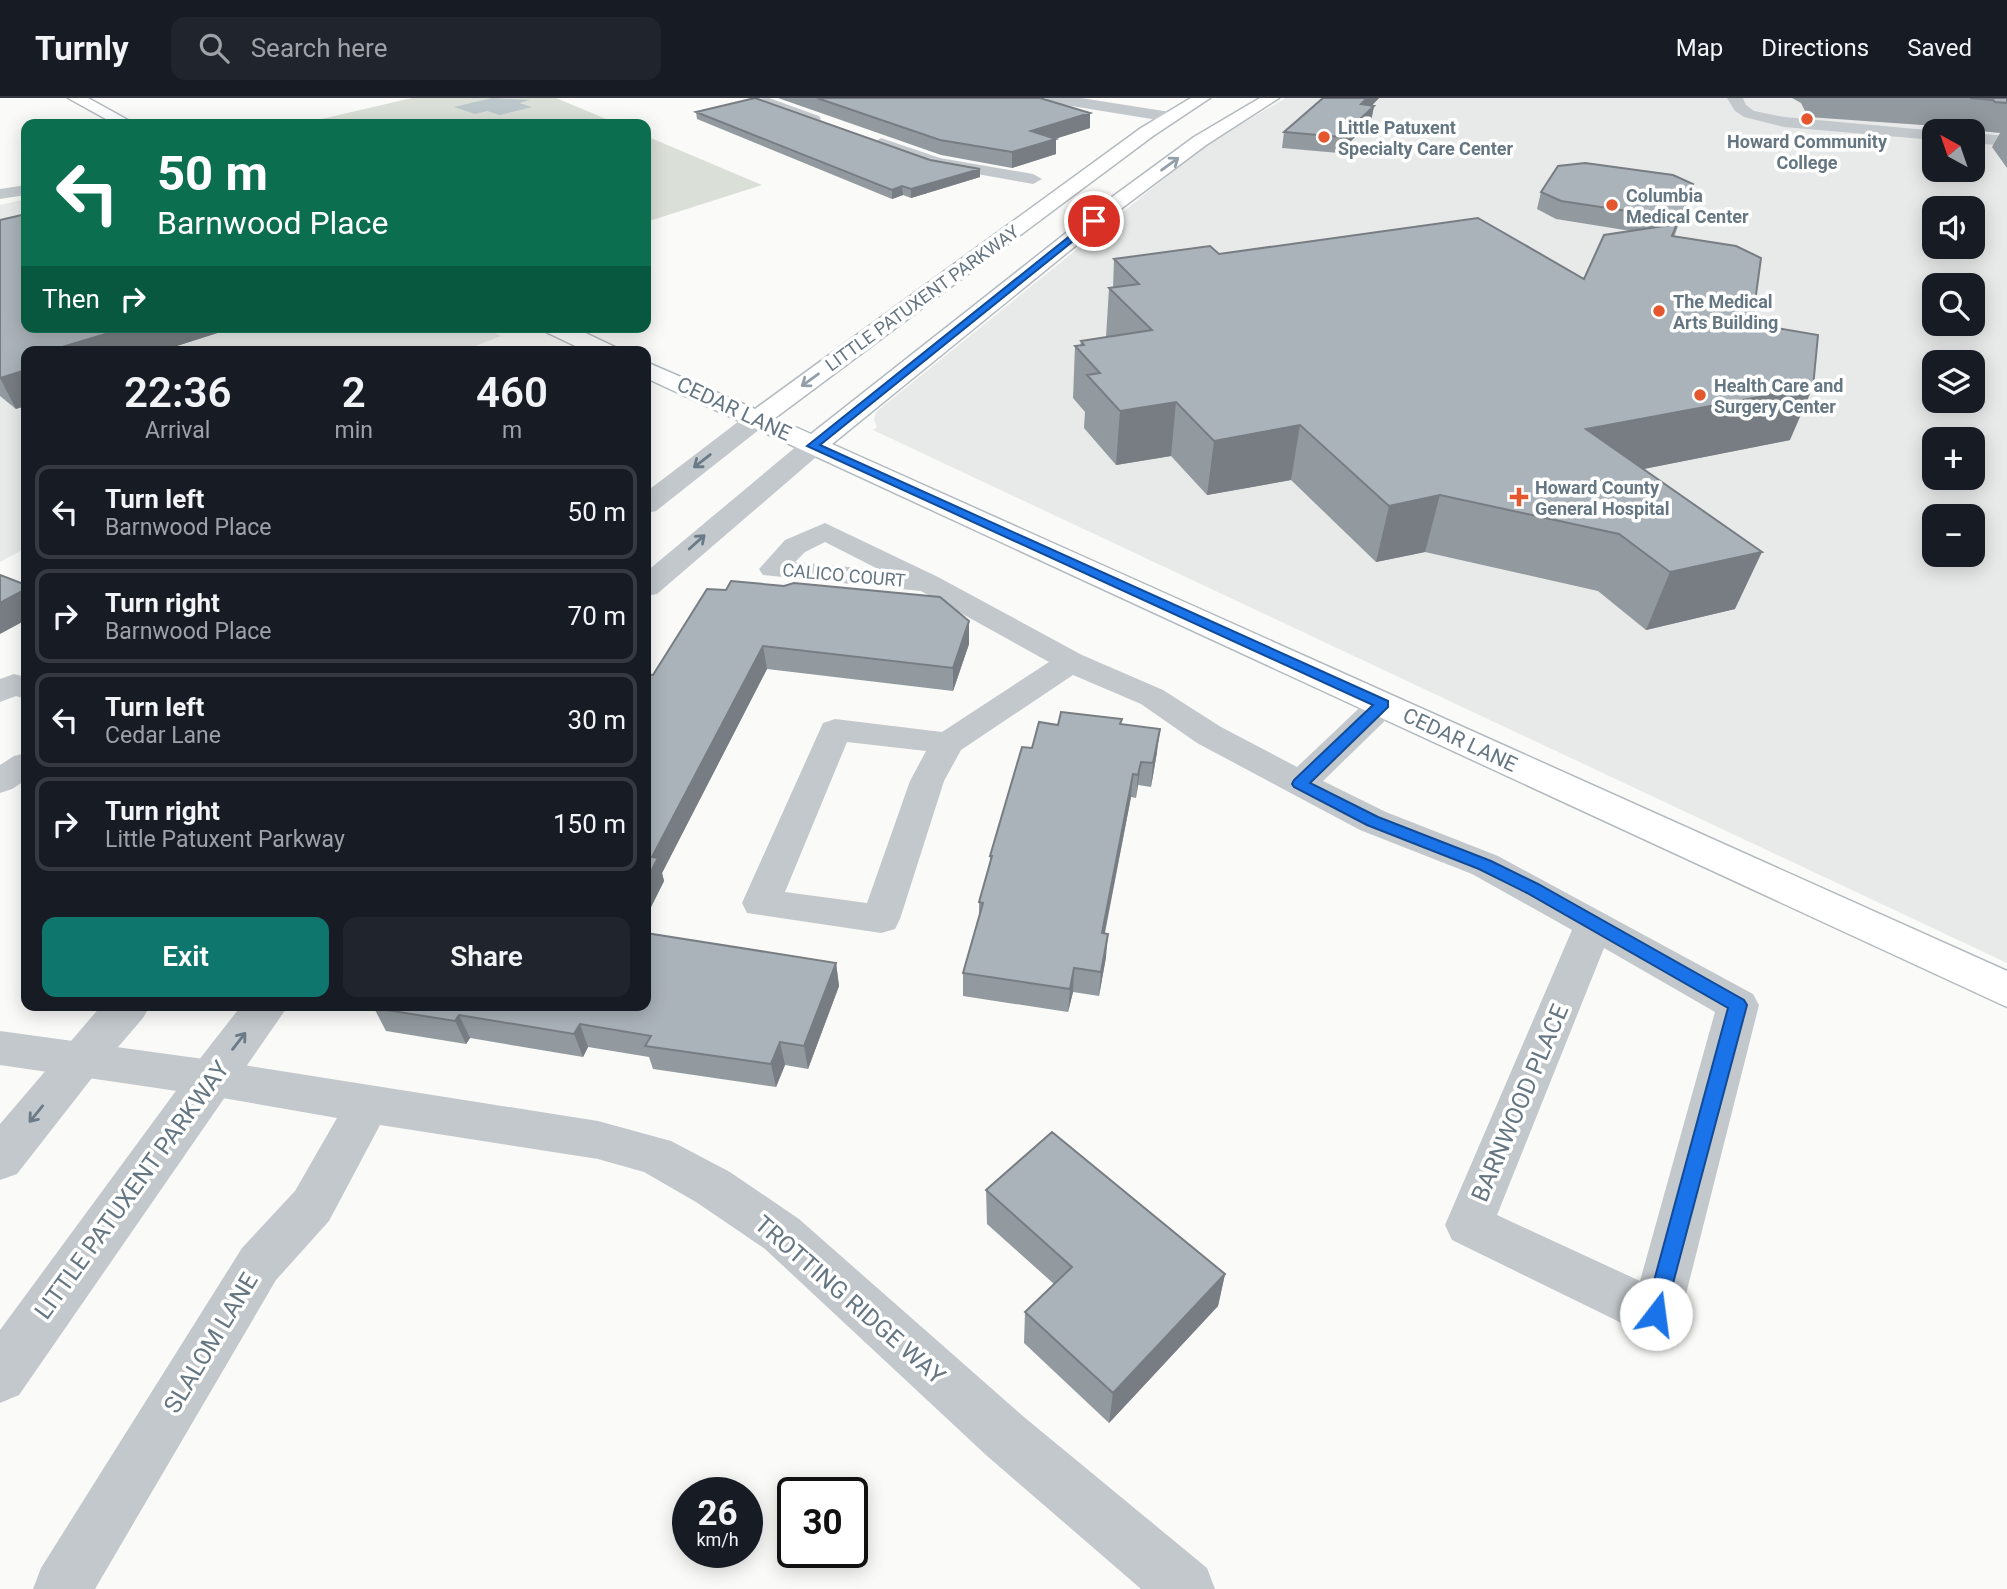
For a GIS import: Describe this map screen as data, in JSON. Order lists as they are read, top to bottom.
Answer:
{
  "streets": {
    "main road": ["LITTLE PATUXENT PARKWAY", "CEDAR LANE"],
    "street": [
      "CALICO COURT",
      "BARNWOOD PLACE",
      "TROTTING RIDGE WAY",
      "SLALOM LANE"
    ]
  },
  "crossings": [
    ["LITTLE PATUXENT PARKWAY", "CEDAR LANE"],
    ["LITTLE PATUXENT PARKWAY", "TROTTING RIDGE WAY"],
    ["CALICO COURT", "BARNWOOD PLACE"],
    ["TROTTING RIDGE WAY", "SLALOM LANE"]
  ],
  "places": {
    "other": [
      "Howard Community College",
      "Little Patuxent Specialty Care Center",
      "Columbia Medical Center",
      "The Medical Arts Building",
      "Health Care and Surgery Center"
    ],
    "health": ["Howard County General Hospital"]
  },
  "north": "top left",
  "page": {
    "header": "Turnly",
    "search": "Search here",
    "nav": ["Map", "Directions", "Saved"],
    "map_buttons": ["+", "−"],
    "turn": ["50 m", "Barnwood Place"],
    "then": "Then",
    "eta": [
      "22:36",
      "Arrival",
      "2",
      "min",
      "460",
      "m"
    ],
    "list": [
      {
        "name": "Turn left",
        "note": "Barnwood Place",
        "value": "50 m"
      },
      {
        "name": "Turn right",
        "note": "Barnwood Place",
        "value": "70 m"
      },
      {
        "name": "Turn left",
        "note": "Cedar Lane",
        "value": "30 m"
      },
      {
        "name": "Turn right",
        "note": "Little Patuxent Parkway",
        "value": "150 m"
      }
    ],
    "buttons": ["Exit", "Share"],
    "speed": "26 km/h",
    "limit": "30"
  }
}
